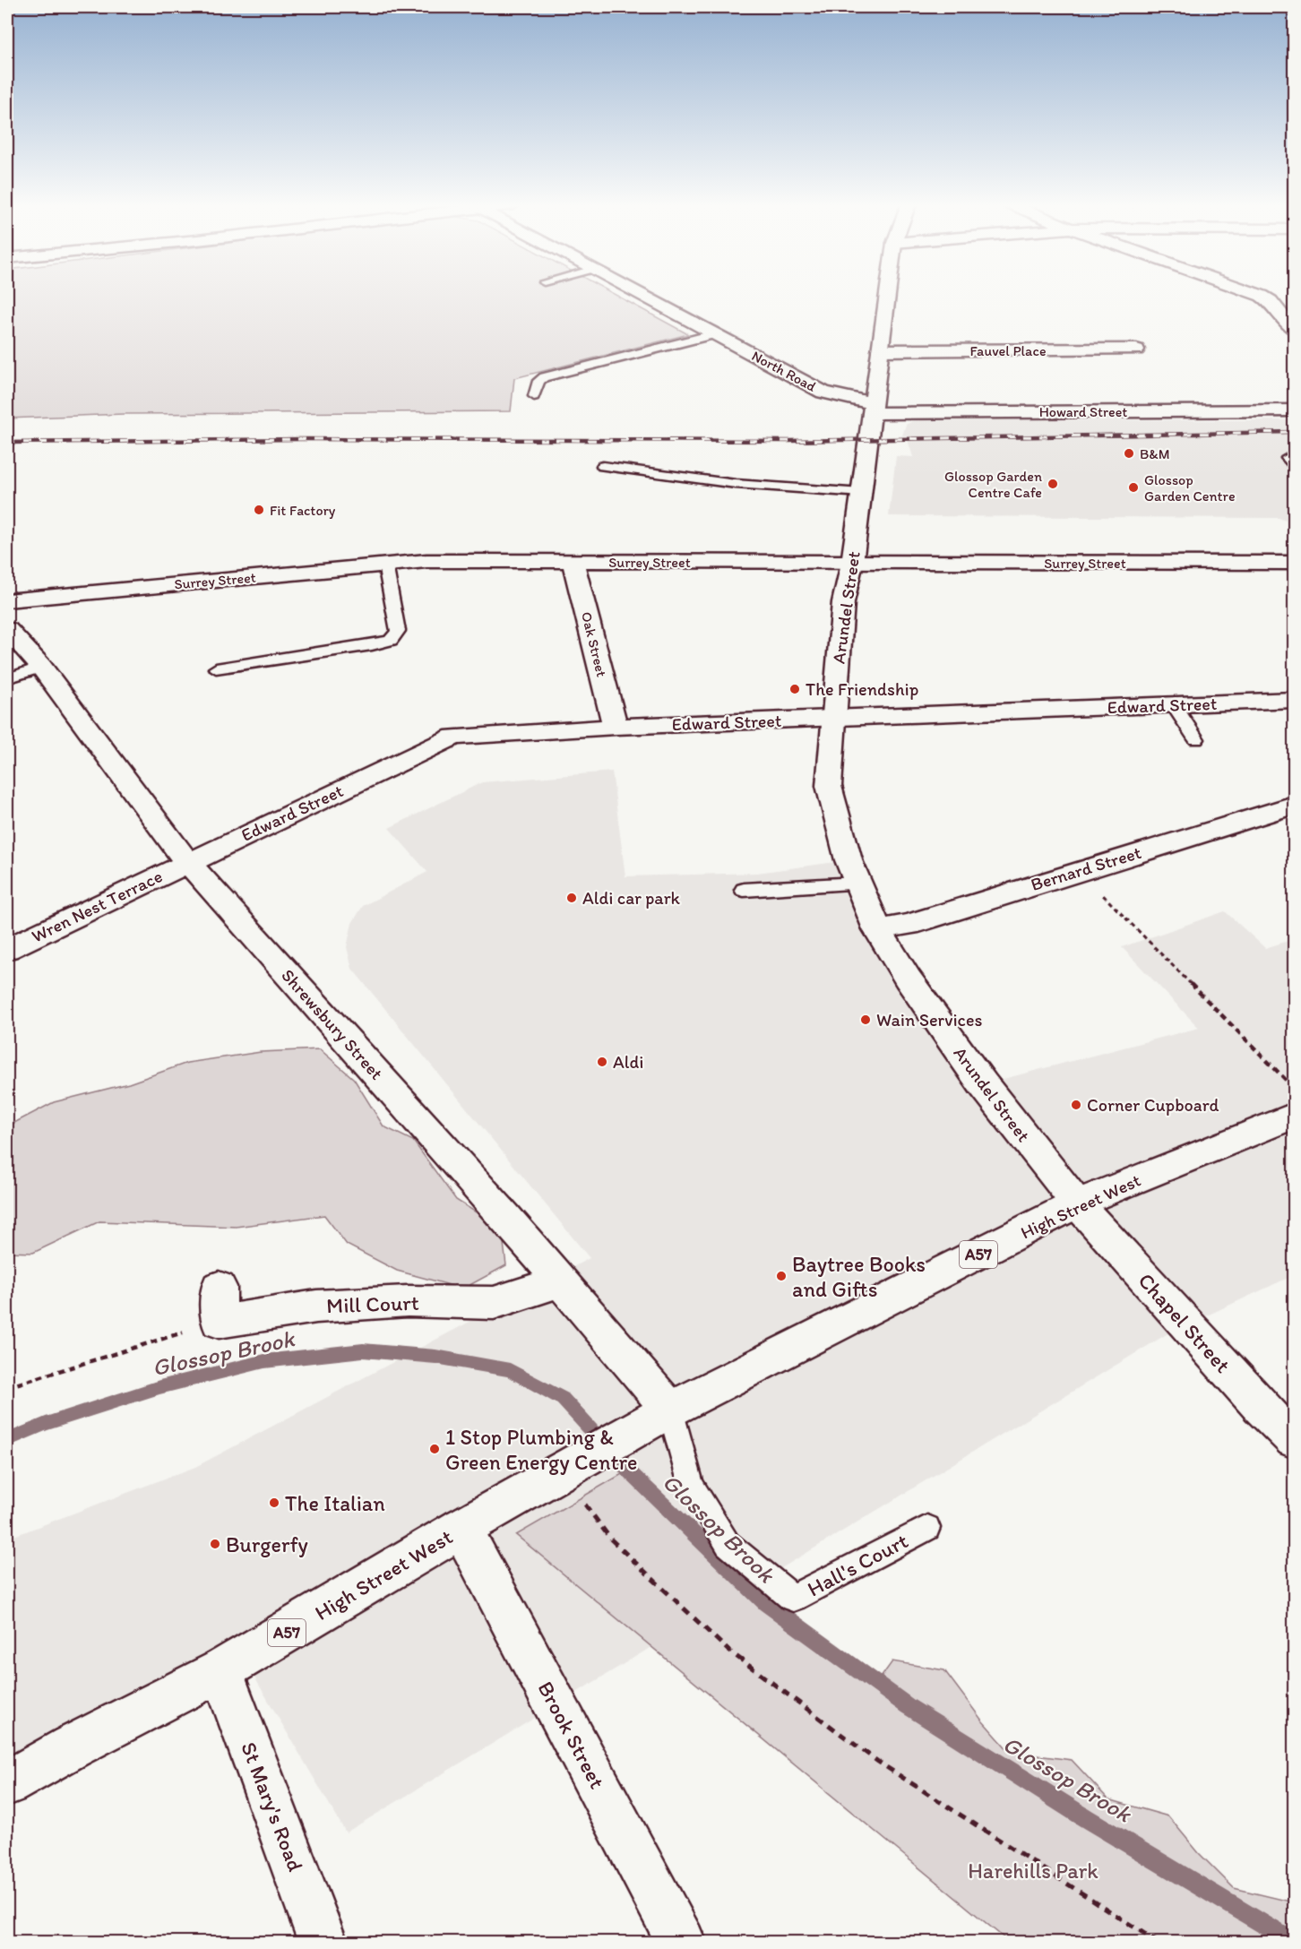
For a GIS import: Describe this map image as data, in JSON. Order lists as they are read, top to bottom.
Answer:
{
  "streets": {
    "street": [
      "Fauvel Place",
      "North Road",
      "Howard Street",
      "Surrey Street",
      "Arundel Street",
      "Oak Street",
      "Edward Street",
      "Bernard Street",
      "Wren Nest Terrace",
      "Shrewsbury Street",
      "High Street West",
      "A57",
      "Mill Court",
      "Chapel Street",
      "Brook Street",
      "St Mary's Road"
    ],
    "lane": ["Hall's Court"]
  },
  "crossings": [
    ["Fauvel Place", "Arundel Street"],
    ["North Road", "Howard Street"],
    ["North Road", "Arundel Street"],
    ["Howard Street", "Arundel Street"],
    ["Surrey Street", "Arundel Street"],
    ["Surrey Street", "Oak Street"],
    ["Arundel Street", "Edward Street"],
    ["Arundel Street", "Bernard Street"],
    ["Arundel Street", "High Street West"],
    ["Arundel Street", "Chapel Street"],
    ["Oak Street", "Edward Street"],
    ["Edward Street", "Wren Nest Terrace"],
    ["Edward Street", "Shrewsbury Street"],
    ["Wren Nest Terrace", "Shrewsbury Street"],
    ["Shrewsbury Street", "High Street West"],
    ["Shrewsbury Street", "A57"],
    ["Shrewsbury Street", "Mill Court"],
    ["Shrewsbury Street", "Hall's Court"],
    ["High Street West", "A57"],
    ["High Street West", "Chapel Street"],
    ["High Street West", "Hall's Court"],
    ["High Street West", "Brook Street"],
    ["High Street West", "St Mary's Road"],
    ["A57", "Hall's Court"]
  ],
  "water": ["Glossop Brook"],
  "parks": ["Harehills Park"],
  "places": [
    "B&M",
    "Glossop Garden Centre Cafe",
    "Glossop Garden Centre",
    "Fit Factory",
    "The Friendship",
    "Aldi car park",
    "Wain Services",
    "Aldi",
    "Corner Cupboard",
    "Baytree Books and Gifts",
    "1 Stop Plumbing & Green Energy Centre",
    "The Italian",
    "Burgerfy"
  ]
}
